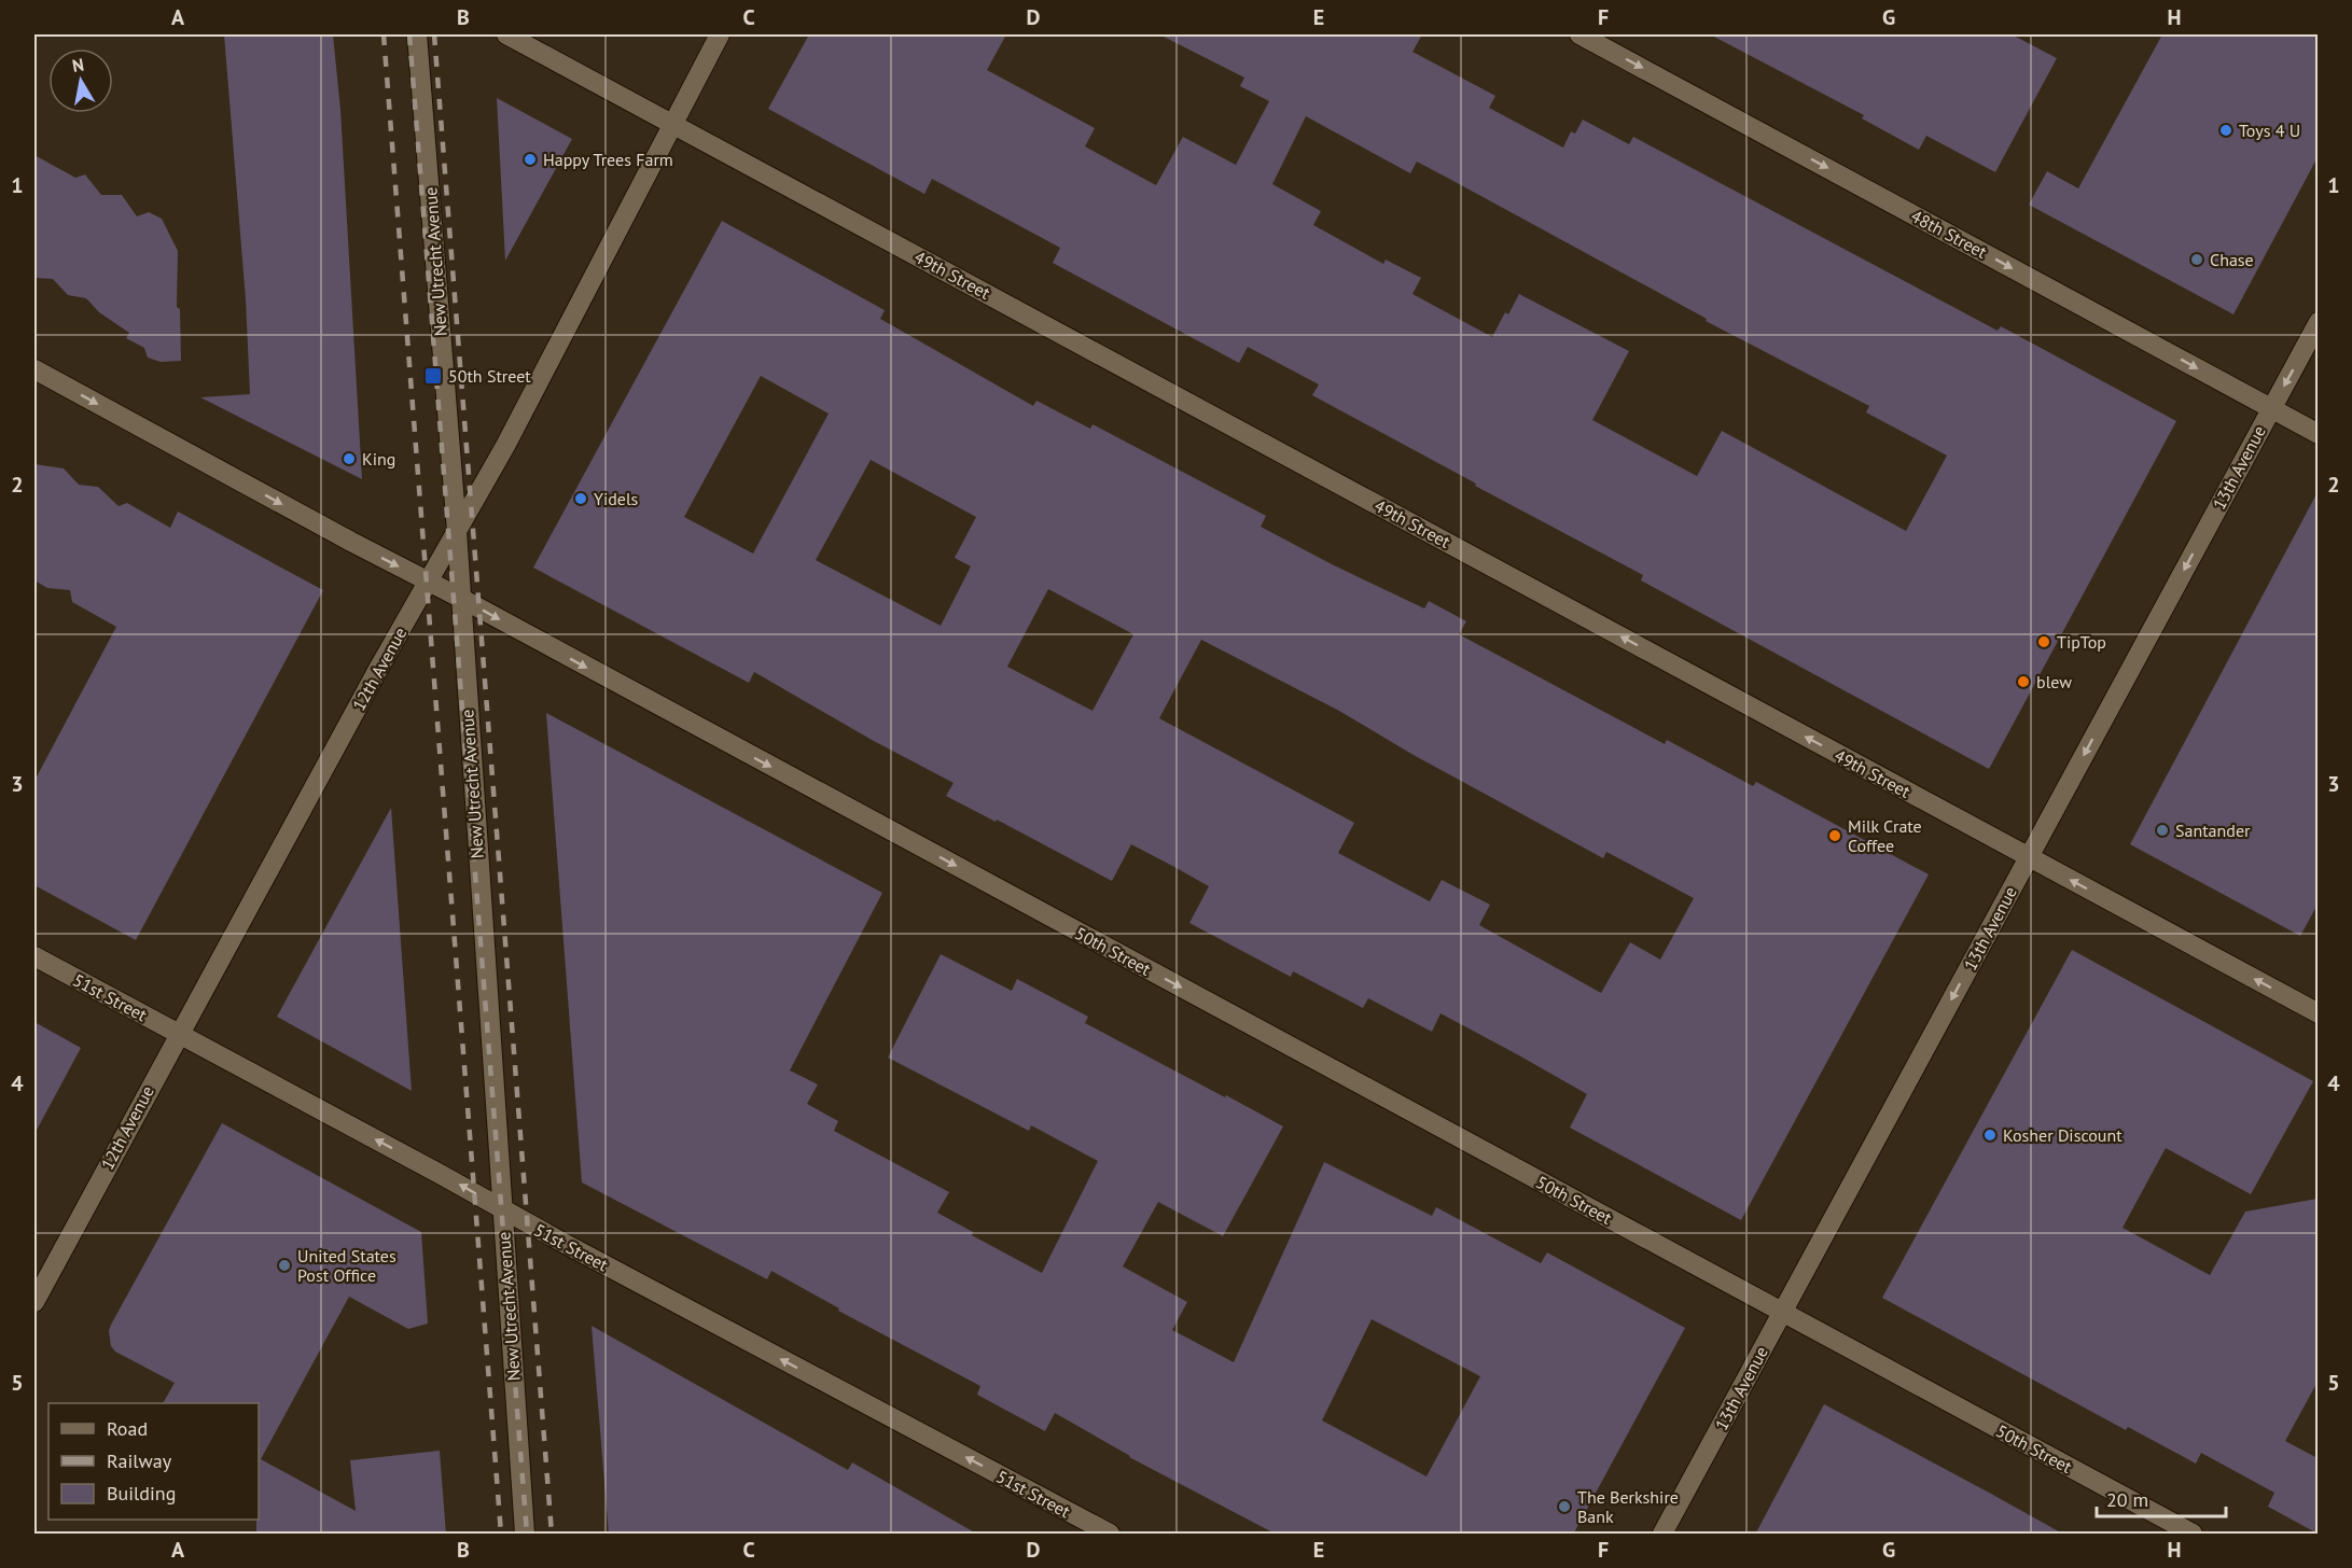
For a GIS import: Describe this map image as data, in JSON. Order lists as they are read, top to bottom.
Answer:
{
  "streets": {
    "street": [
      "48th Street",
      "New Utrecht Avenue",
      "49th Street",
      "13th Avenue",
      "12th Avenue",
      "50th Street",
      "51st Street"
    ]
  },
  "crossings": [
    ["48th Street", "13th Avenue"],
    ["New Utrecht Avenue", "12th Avenue"],
    ["New Utrecht Avenue", "50th Street"],
    ["New Utrecht Avenue", "51st Street"],
    ["49th Street", "13th Avenue"],
    ["49th Street", "12th Avenue"],
    ["13th Avenue", "50th Street"],
    ["12th Avenue", "50th Street"],
    ["12th Avenue", "51st Street"]
  ],
  "one_way": [
    "48th Street",
    "49th Street",
    "13th Avenue",
    "50th Street",
    "51st Street"
  ],
  "places": {
    "other": [
      "Toys 4 U",
      "Happy Trees Farm",
      "Chase",
      "King",
      "Yidels",
      "TipTop",
      "blew",
      "Santander",
      "Milk Crate Coffee",
      "Kosher Discount",
      "United States Post Office",
      "The Berkshire Bank"
    ],
    "transit": ["50th Street"]
  },
  "legend": ["Road", "Railway", "Building"],
  "scale_bar": "20 m",
  "north": "top",
  "grid": {
    "columns": [
      "A",
      "B",
      "C",
      "D",
      "E",
      "F",
      "G",
      "H"
    ],
    "rows": [
      "1",
      "2",
      "3",
      "4",
      "5"
    ]
  }
}
